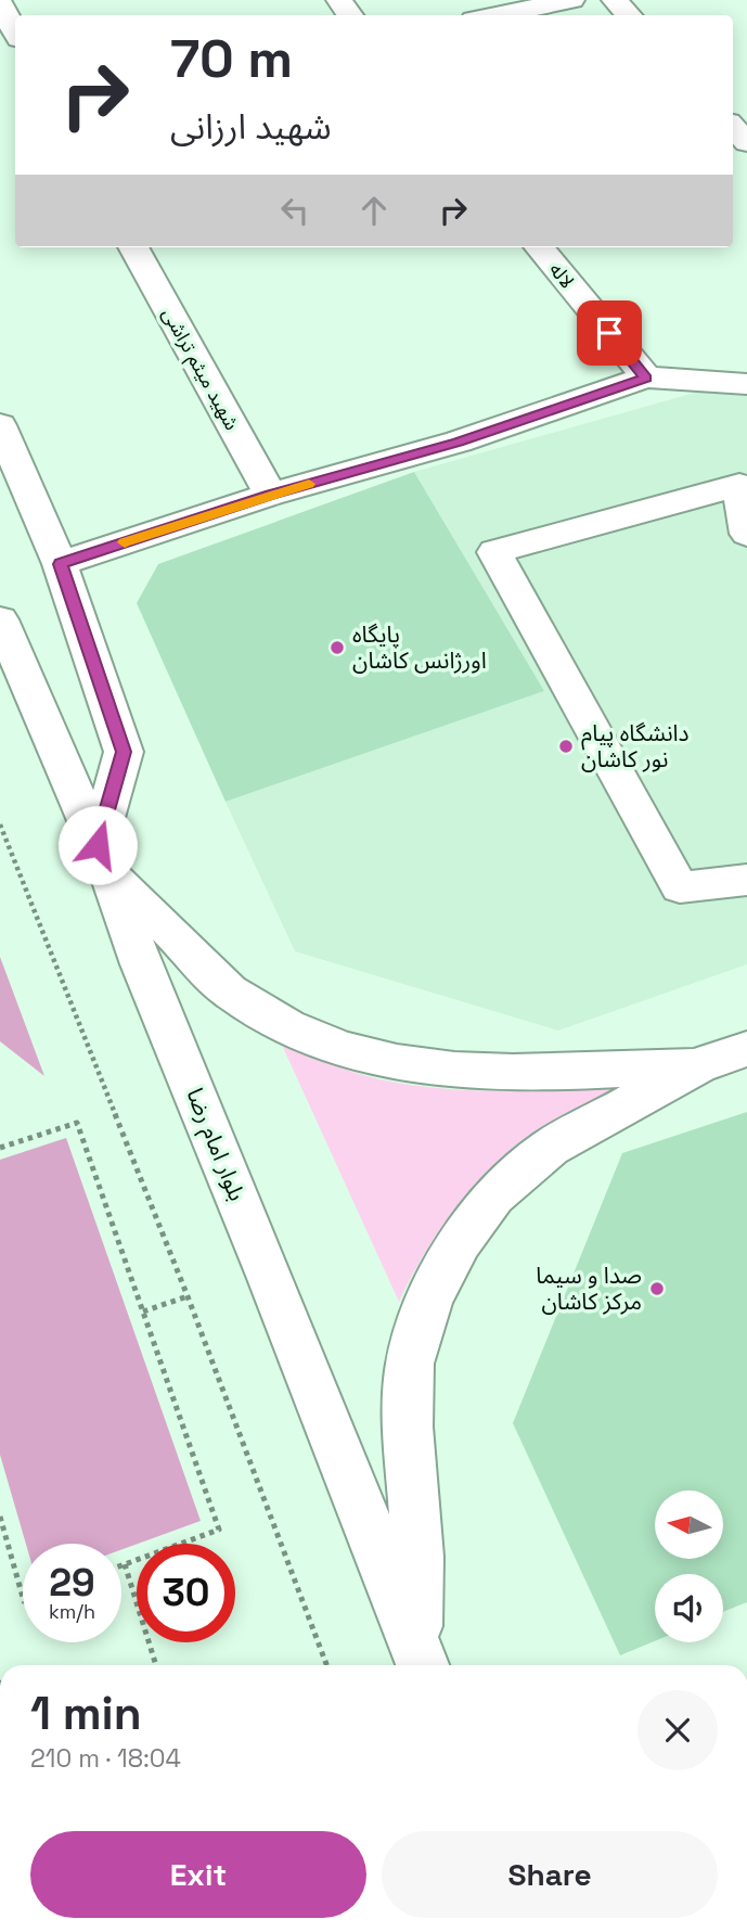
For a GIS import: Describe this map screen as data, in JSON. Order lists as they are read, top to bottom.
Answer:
{
  "streets": {
    "street": ["لاله", "شهید میثم تراشی", "بلوار امام رضا"]
  },
  "places": ["پایگاه اورژانس کاشان", "دانشگاه پیام نور کاشان", "صدا و سیما مرکز کاشان"],
  "north": "left",
  "page": {
    "turn": ["70 m", "شهید ارزانی"],
    "speed": "29 km/h",
    "limit": "30",
    "heading": ["1 min", "210 m · 18:04"],
    "buttons": ["Exit", "Share"]
  }
}
